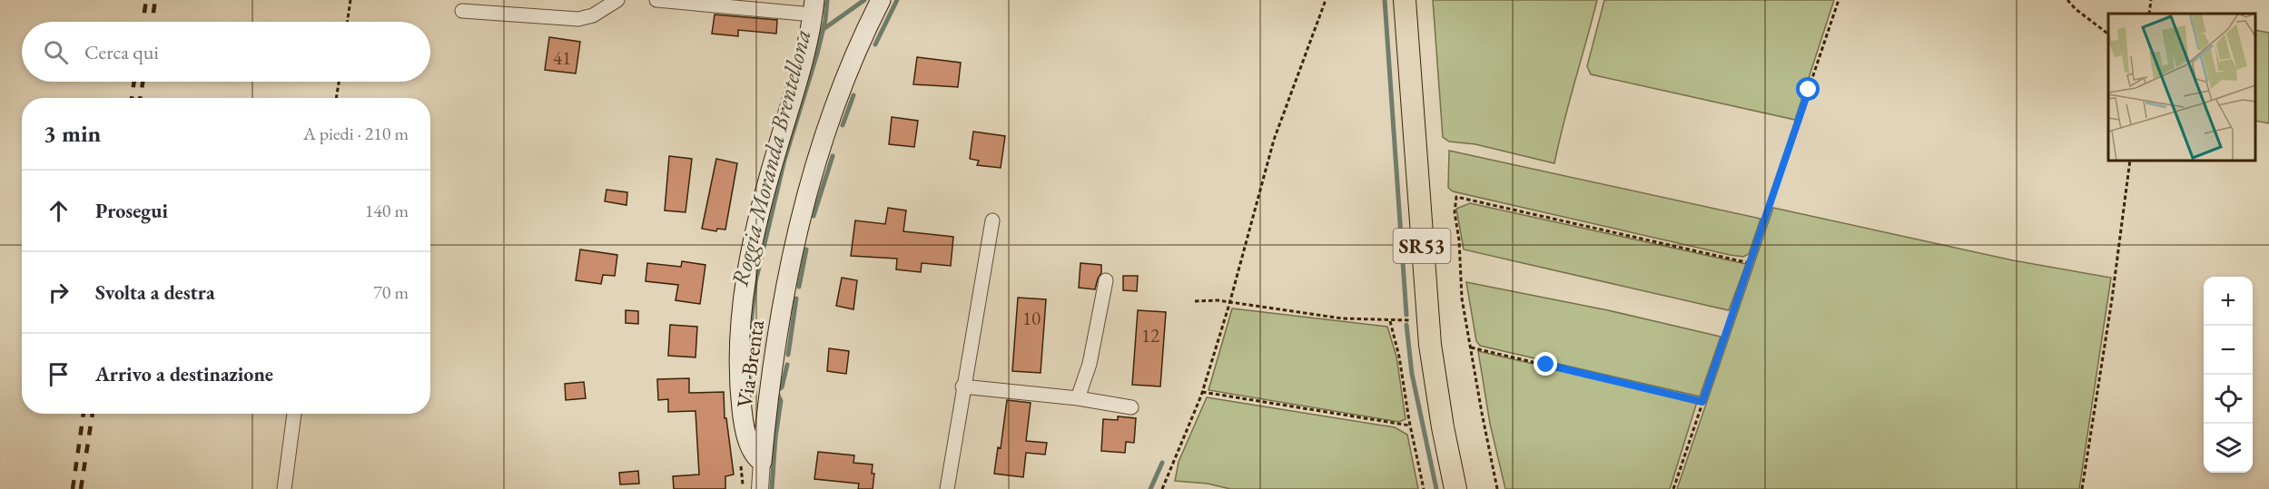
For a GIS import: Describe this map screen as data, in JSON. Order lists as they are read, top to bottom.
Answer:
{
  "streets": {
    "main road": ["SR53", "Via Brenta"]
  },
  "water": ["Roggia Moranda Brentellona"],
  "house_numbers": ["41", "10", "12"],
  "page": {
    "search": "Cerca qui",
    "heading": ["3 min", "A piedi · 210 m"],
    "list": [
      ["Prosegui", "140 m"],
      ["Svolta a destra", "70 m"],
      "Arrivo a destinazione"
    ],
    "map_buttons": ["+", "−"]
  }
}
